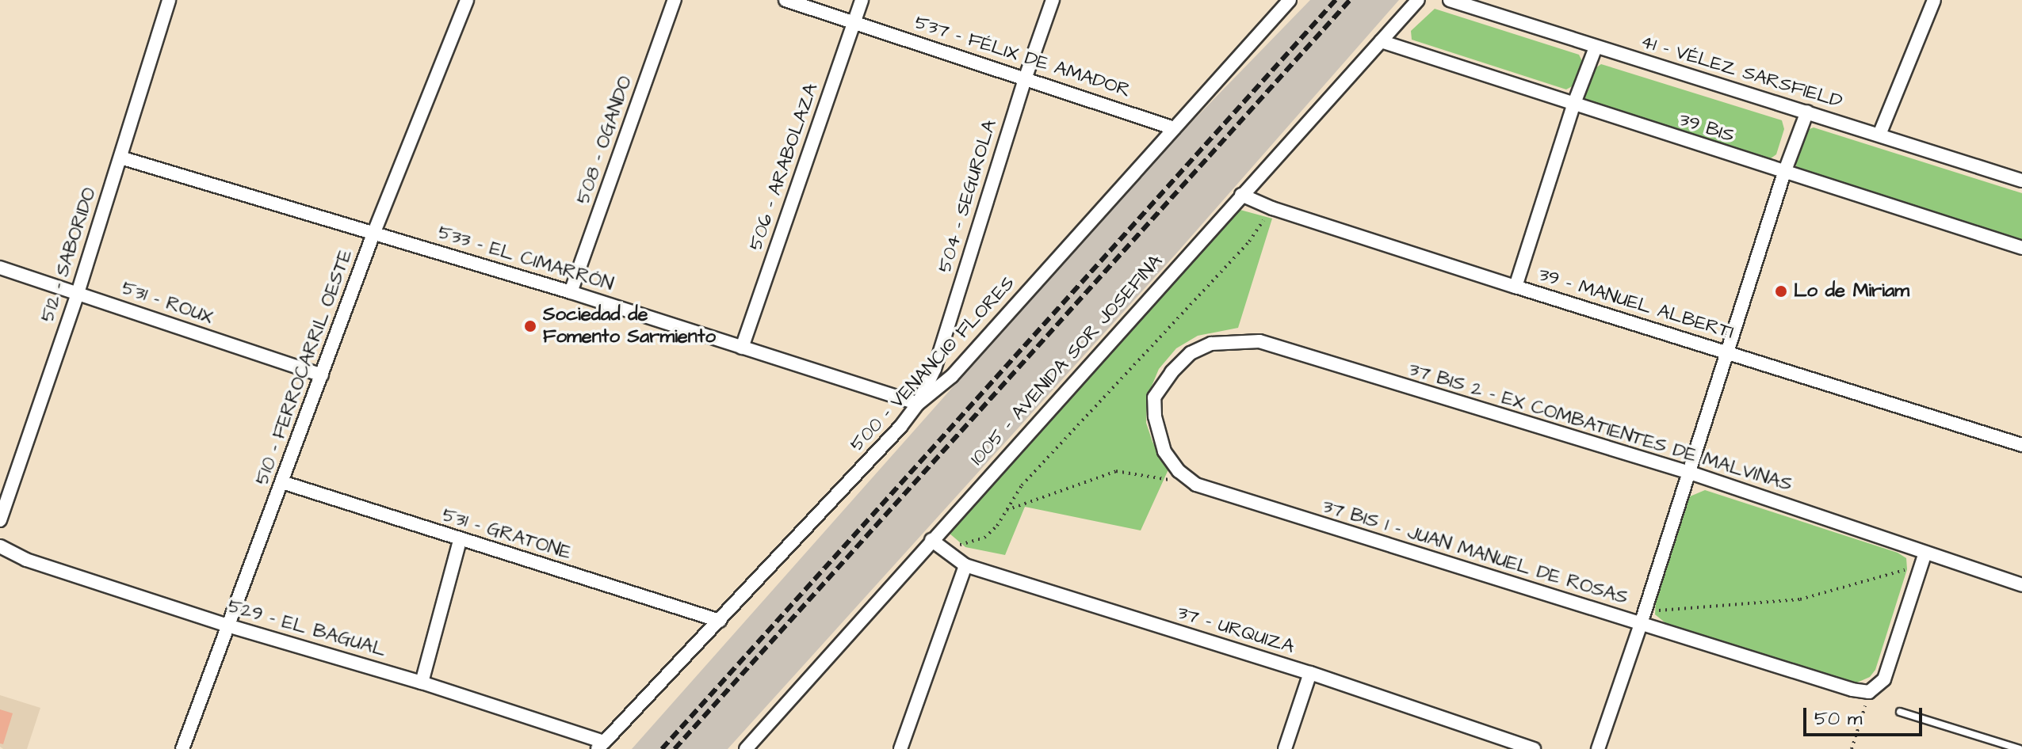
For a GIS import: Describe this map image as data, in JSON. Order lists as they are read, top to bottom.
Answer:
{
  "streets": {
    "street": [
      "537 - FÉLIX DE AMADOR",
      "41 - VÉLEZ SARSFIELD",
      "39 BIS",
      "508 - OGANDO",
      "506 - ARABOLAZA",
      "504 - SEGUROLA",
      "512 - SABORIDO",
      "533 - EL CIMARRÓN",
      "531 - ROUX",
      "39 - MANUEL ALBERTI",
      "1005 - AVENIDA SOR JOSEFINA",
      "500 - VENANCIO FLORES",
      "510 - FERROCARRIL OESTE",
      "37 BIS 2 - EX COMBATIENTES DE MALVINAS",
      "531 - GRATONE",
      "37 BIS 1 - JUAN MANUEL DE ROSAS",
      "529 - EL BAGUAL",
      "37 - URQUIZA"
    ]
  },
  "crossings": [
    ["537 - FÉLIX DE AMADOR", "506 - ARABOLAZA"],
    ["537 - FÉLIX DE AMADOR", "504 - SEGUROLA"],
    ["537 - FÉLIX DE AMADOR", "500 - VENANCIO FLORES"],
    ["39 BIS", "1005 - AVENIDA SOR JOSEFINA"],
    ["508 - OGANDO", "533 - EL CIMARRÓN"],
    ["506 - ARABOLAZA", "533 - EL CIMARRÓN"],
    ["504 - SEGUROLA", "533 - EL CIMARRÓN"],
    ["504 - SEGUROLA", "500 - VENANCIO FLORES"],
    ["512 - SABORIDO", "533 - EL CIMARRÓN"],
    ["512 - SABORIDO", "531 - ROUX"],
    ["533 - EL CIMARRÓN", "500 - VENANCIO FLORES"],
    ["533 - EL CIMARRÓN", "510 - FERROCARRIL OESTE"],
    ["531 - ROUX", "510 - FERROCARRIL OESTE"],
    ["39 - MANUEL ALBERTI", "1005 - AVENIDA SOR JOSEFINA"],
    ["1005 - AVENIDA SOR JOSEFINA", "37 - URQUIZA"],
    ["500 - VENANCIO FLORES", "531 - GRATONE"],
    ["500 - VENANCIO FLORES", "529 - EL BAGUAL"],
    ["510 - FERROCARRIL OESTE", "531 - GRATONE"],
    ["510 - FERROCARRIL OESTE", "529 - EL BAGUAL"],
    ["37 BIS 2 - EX COMBATIENTES DE MALVINAS", "37 BIS 1 - JUAN MANUEL DE ROSAS"]
  ],
  "places": ["Lo de Miriam", "Sociedad de Fomento Sarmiento"],
  "scale_bar": "50 m"
}
